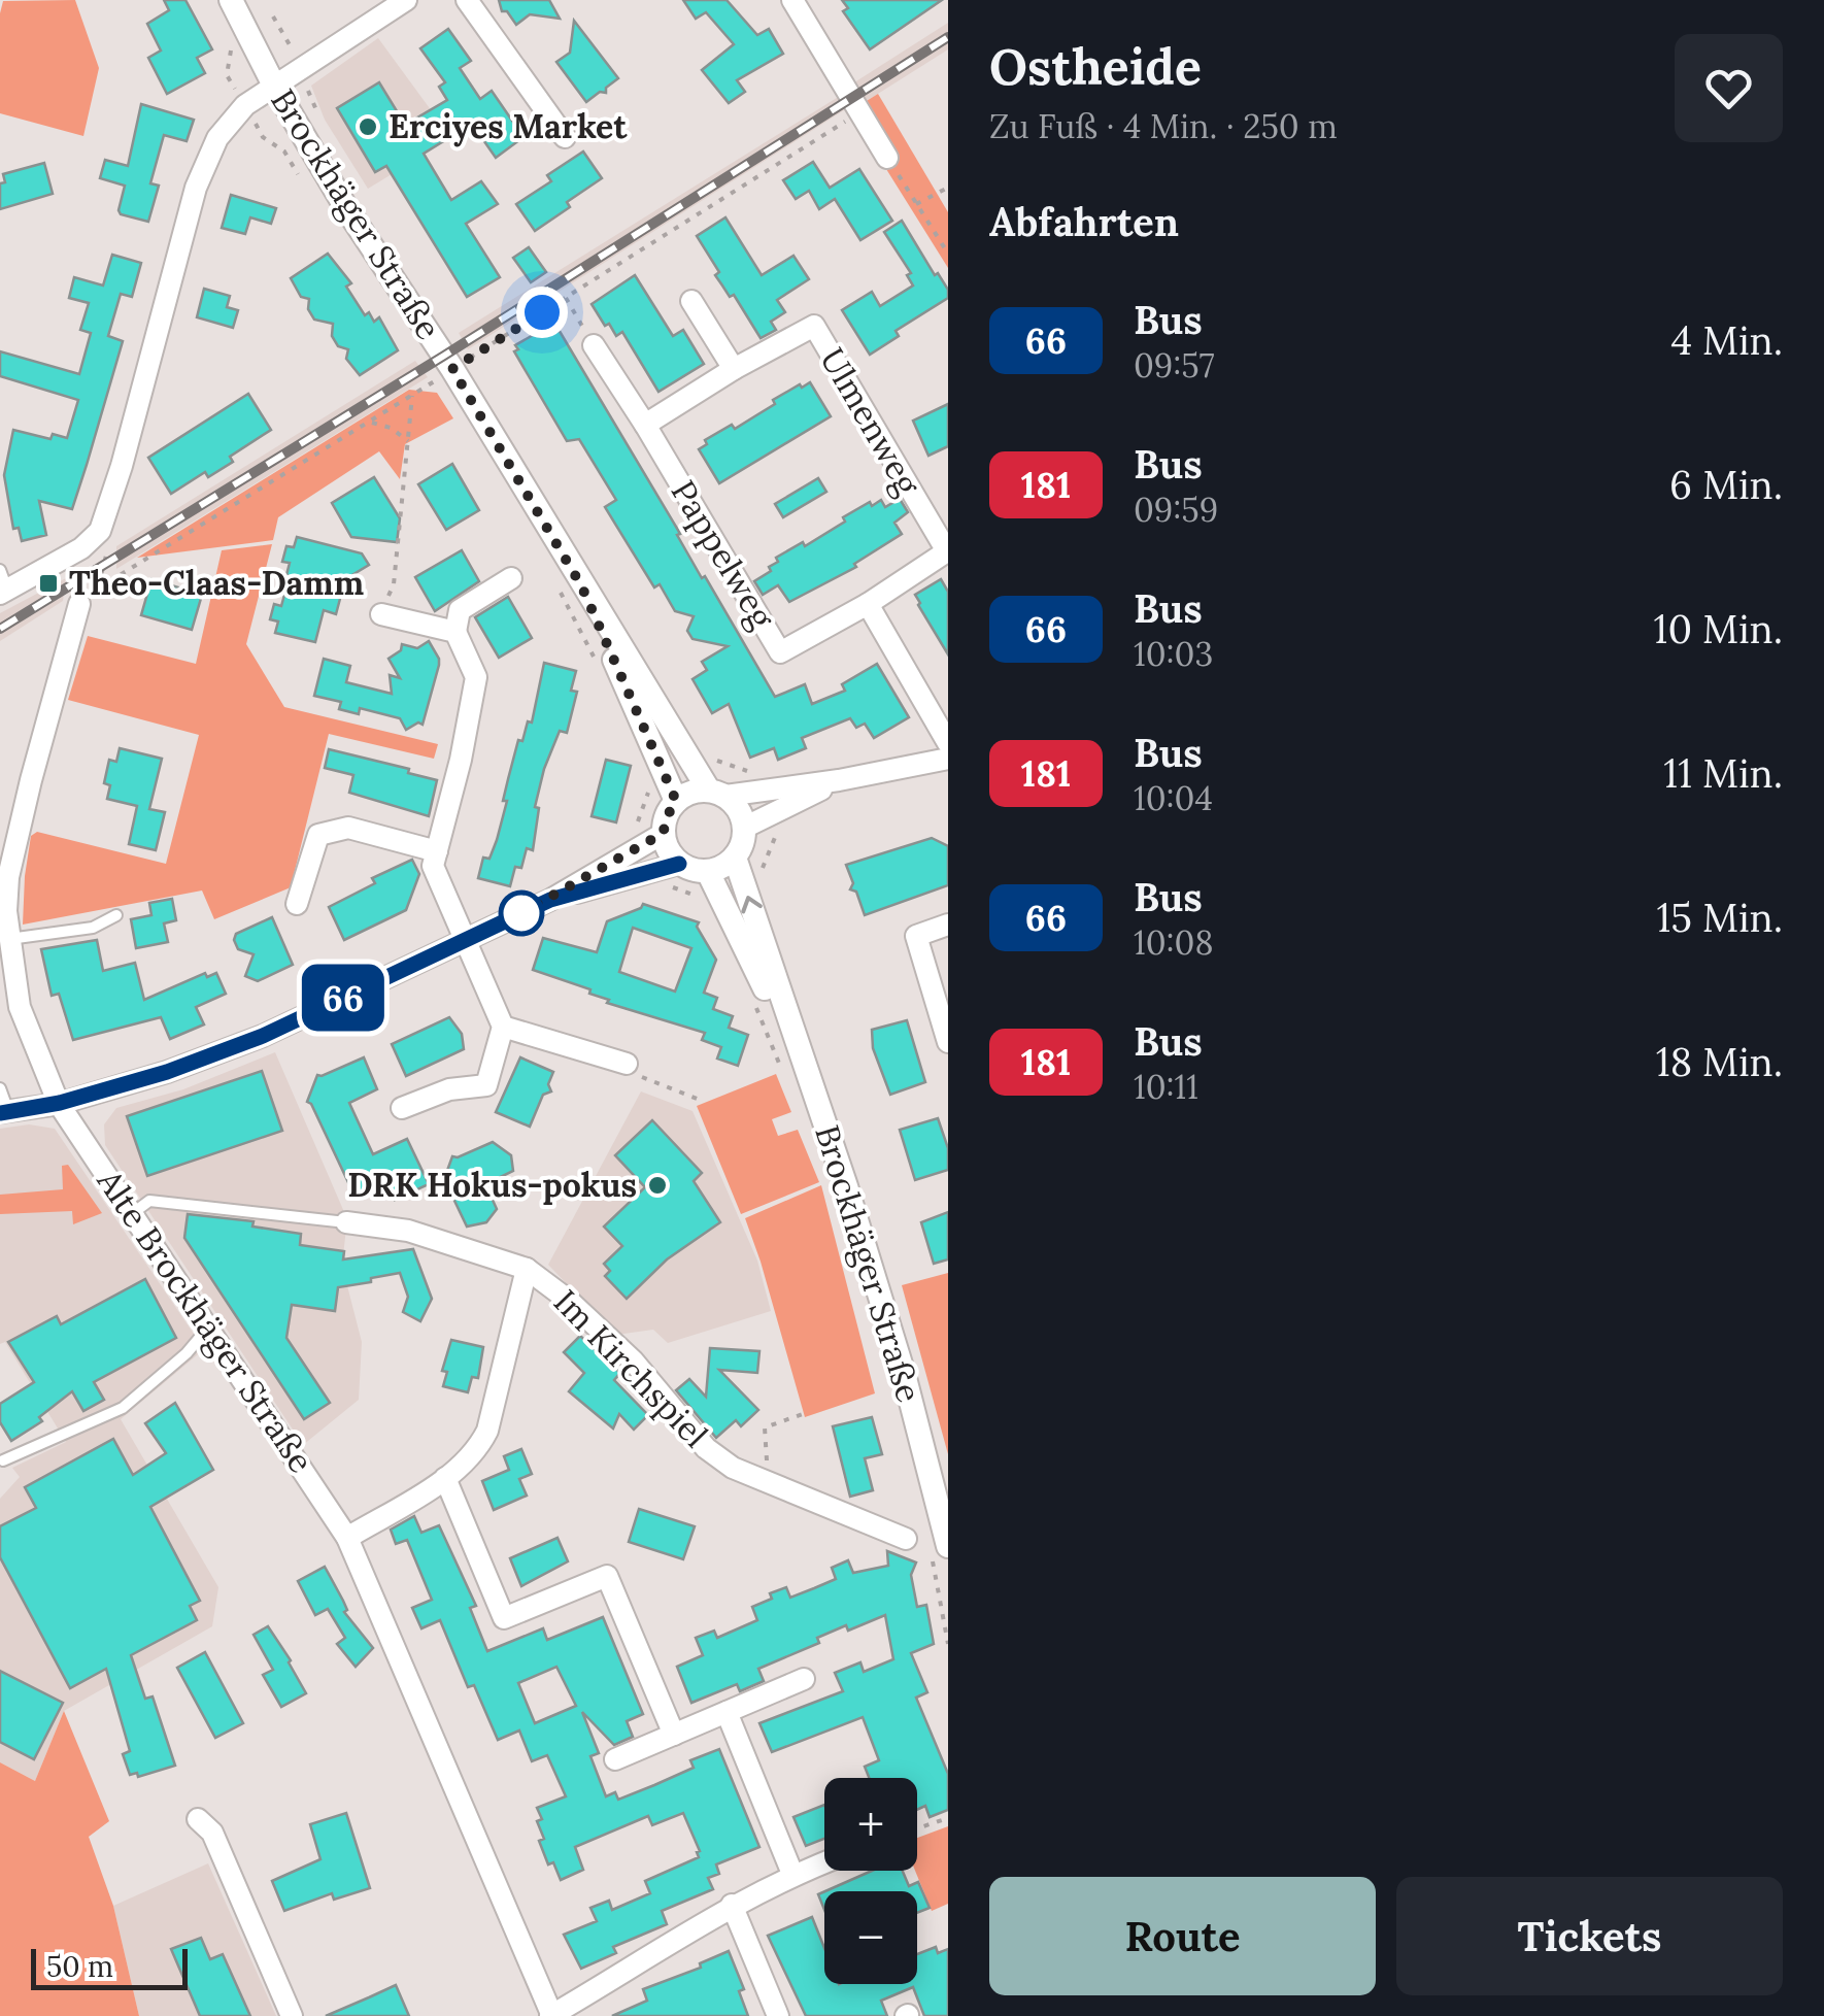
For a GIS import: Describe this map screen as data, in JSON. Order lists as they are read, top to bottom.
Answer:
{
  "streets": {
    "street": [
      "Brockhäger Straße",
      "Ulmenweg",
      "Pappelweg",
      "Alte Brockhäger Straße",
      "Im Kirchspiel"
    ]
  },
  "crossings": [
    ["Ulmenweg", "Pappelweg"],
    ["Alte Brockhäger Straße", "Im Kirchspiel"]
  ],
  "places": {
    "other": ["Erciyes Market", "DRK Hokus-pokus"],
    "transit": ["Theo-Claas-Damm"]
  },
  "lines": ["bus line 66"],
  "scale_bar": "50 m",
  "page": {
    "on_map": "66",
    "heading": [
      ["Ostheide", "Zu Fuß · 4 Min. · 250 m"],
      "Abfahrten"
    ],
    "list": [
      {
        "mark": "66",
        "name": "Bus",
        "note": "09:57",
        "value": "4 Min."
      },
      {
        "mark": "181",
        "name": "Bus",
        "note": "09:59",
        "value": "6 Min."
      },
      {
        "mark": "66",
        "name": "Bus",
        "note": "10:03",
        "value": "10 Min."
      },
      {
        "mark": "181",
        "name": "Bus",
        "note": "10:04",
        "value": "11 Min."
      },
      {
        "mark": "66",
        "name": "Bus",
        "note": "10:08",
        "value": "15 Min."
      },
      {
        "mark": "181",
        "name": "Bus",
        "note": "10:11",
        "value": "18 Min."
      }
    ],
    "map_buttons": ["+", "−"],
    "buttons": ["Route", "Tickets"],
    "scale": "50 m"
  }
}
